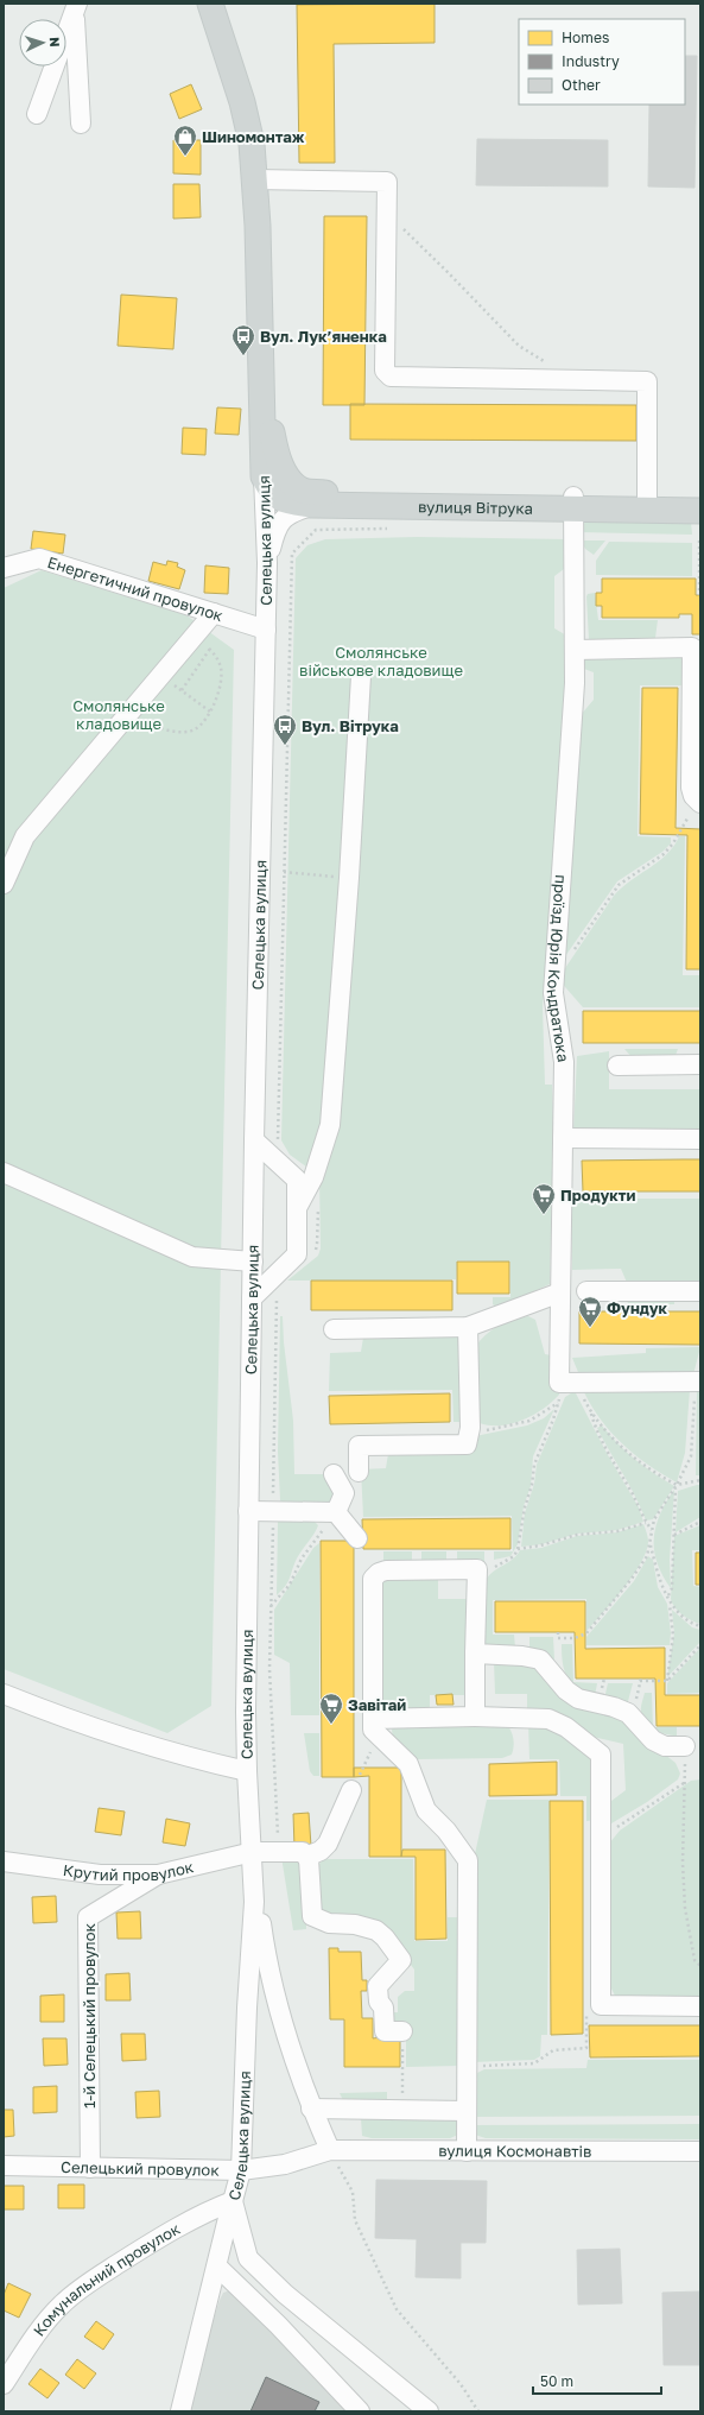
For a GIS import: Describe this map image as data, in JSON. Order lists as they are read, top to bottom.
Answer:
{
  "streets": {
    "main road": ["вулиця Вітрука", "Селецька вулиця"],
    "street": [
      "Енергетичний провулок",
      "проїзд Юрія Кондратюка",
      "Крутий провулок",
      "1-й Селецький провулок",
      "вулиця Космонавтів",
      "Селецький провулок",
      "Комунальний провулок"
    ]
  },
  "crossings": [
    ["вулиця Вітрука", "Селецька вулиця"],
    ["вулиця Вітрука", "проїзд Юрія Кондратюка"],
    ["Селецька вулиця", "Енергетичний провулок"],
    ["Селецька вулиця", "Крутий провулок"],
    ["Селецька вулиця", "вулиця Космонавтів"],
    ["Селецька вулиця", "Селецький провулок"],
    ["Селецька вулиця", "Комунальний провулок"],
    ["Крутий провулок", "1-й Селецький провулок"],
    ["1-й Селецький провулок", "Селецький провулок"],
    ["вулиця Космонавтів", "Селецький провулок"]
  ],
  "parks": ["Смолянське військове кладовище", "Смолянське кладовище"],
  "places": {
    "shop": ["Шиномонтаж"],
    "bus stop": ["Вул. Лук’яненка", "Вул. Вітрука"],
    "supermarket": ["Продукти", "Фундук", "Завітай"]
  },
  "legend": ["Homes", "Industry", "Other"],
  "scale_bar": "50 m",
  "north": "right"
}
